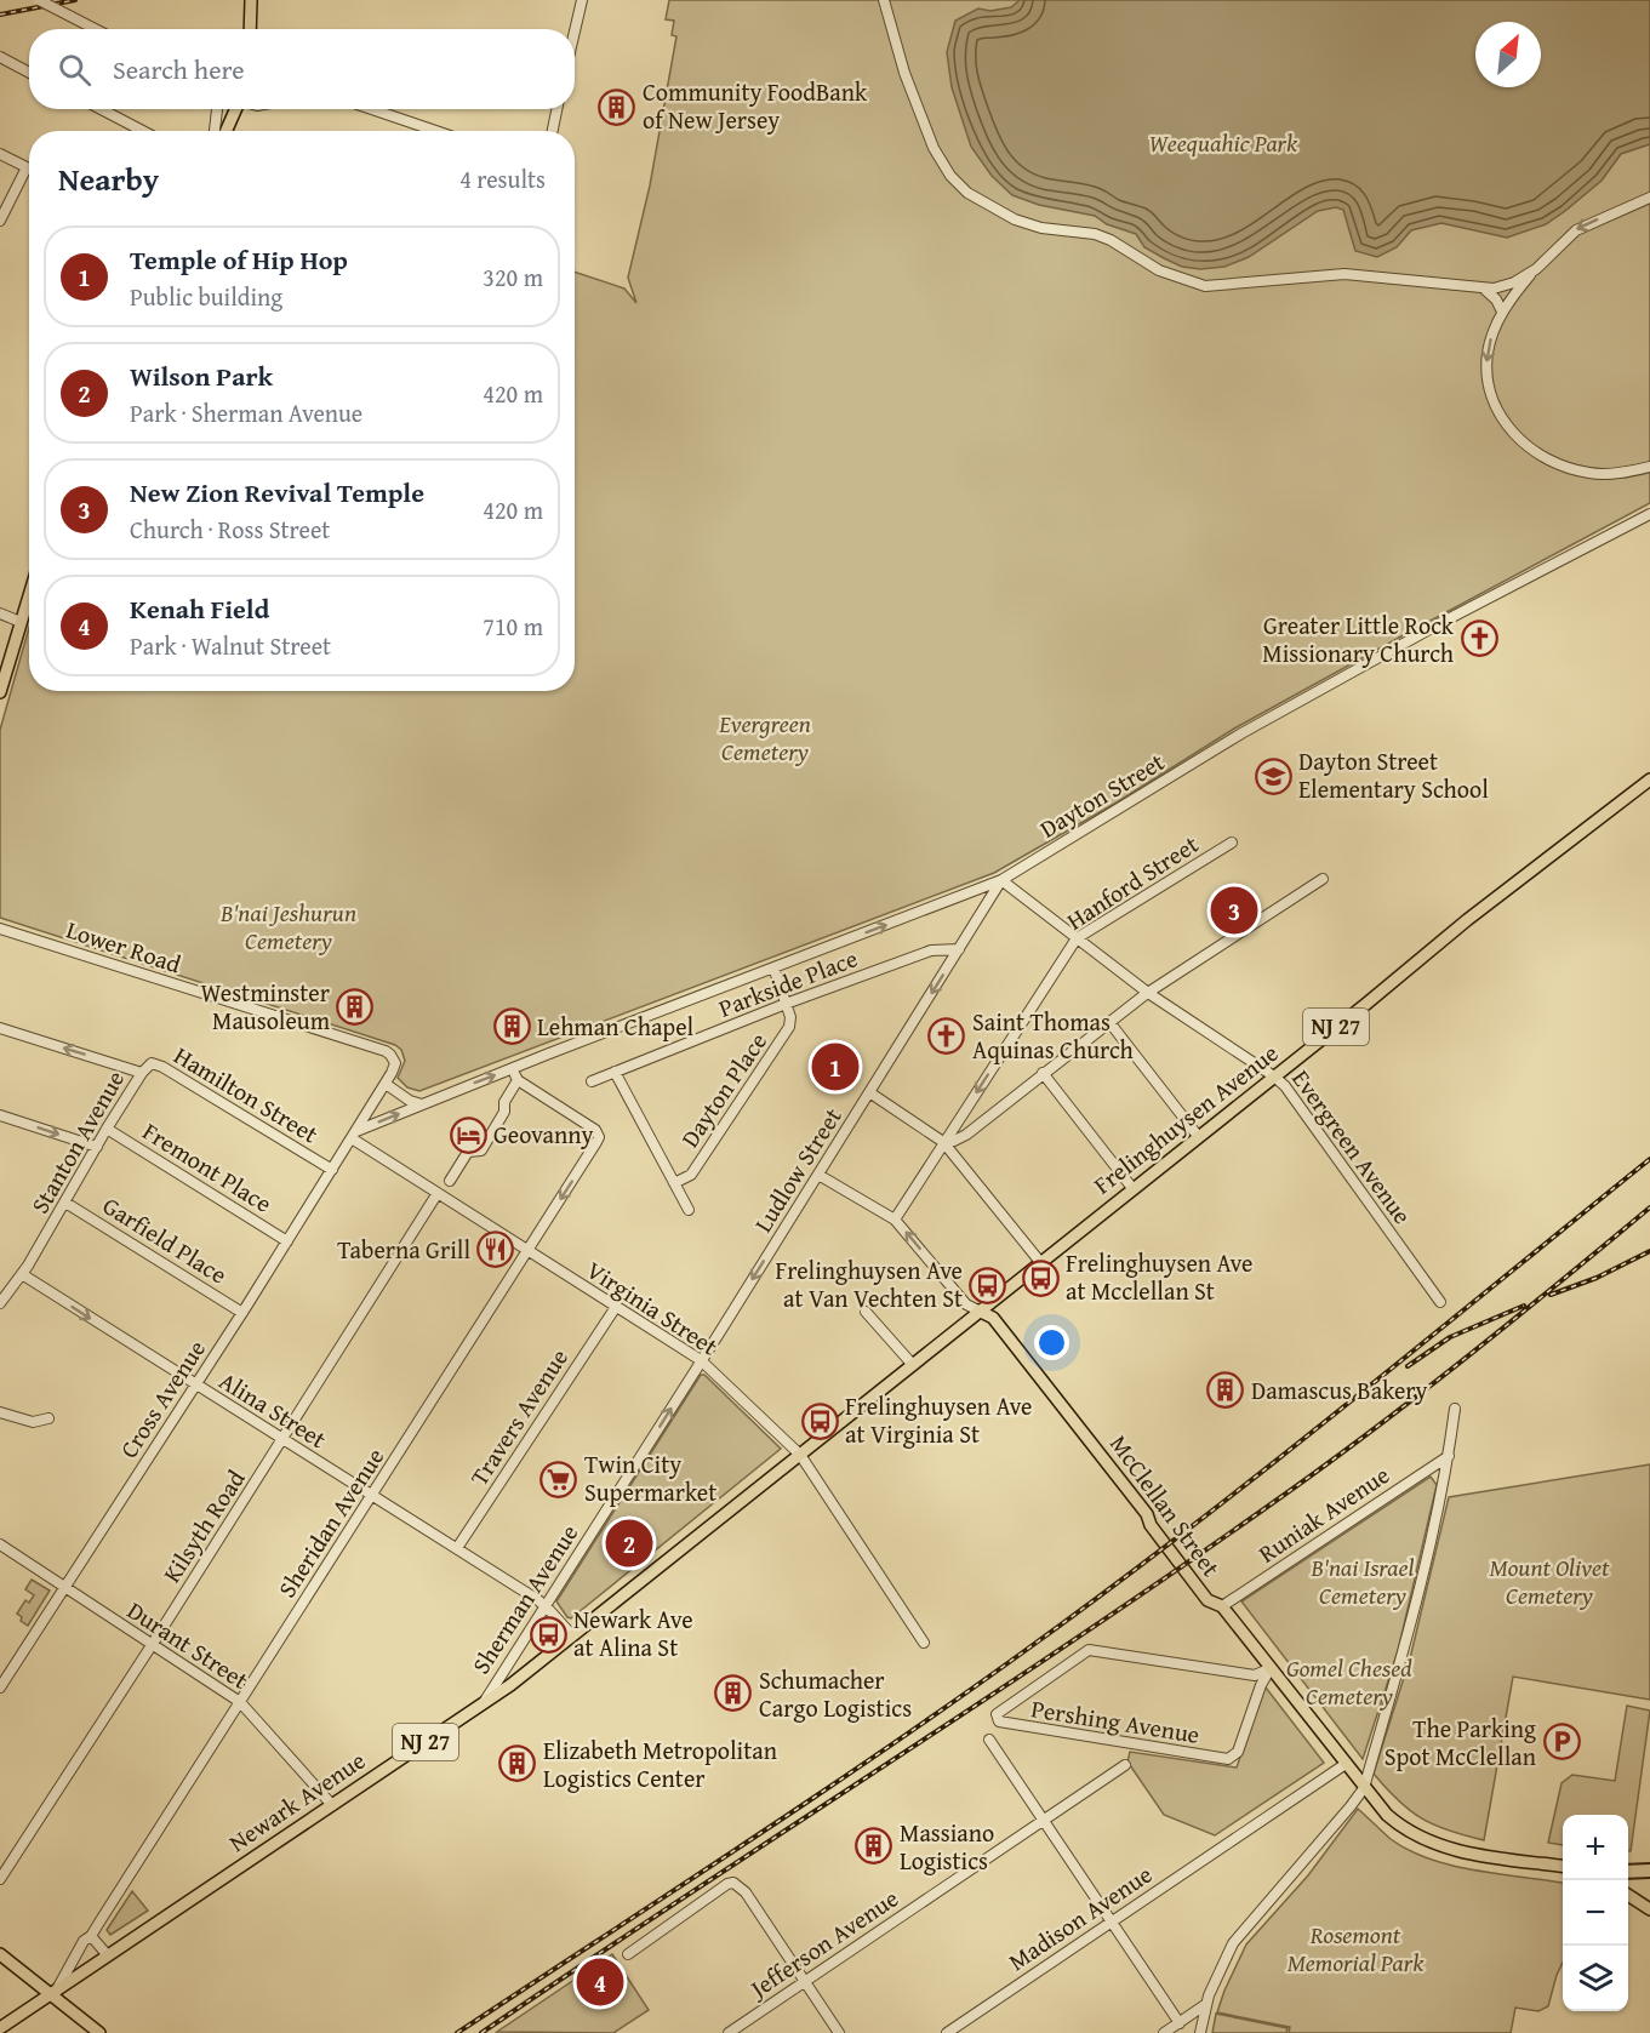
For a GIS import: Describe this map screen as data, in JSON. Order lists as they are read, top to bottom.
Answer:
{
  "streets": {
    "main road": [
      "NJ 27",
      "Frelinghuysen Avenue",
      "McClellan Street",
      "Newark Avenue"
    ],
    "street": [
      "Dayton Street",
      "Hanford Street",
      "Lower Road",
      "Parkside Place",
      "Dayton Place",
      "Hamilton Street",
      "Stanton Avenue",
      "Evergreen Avenue",
      "Fremont Place",
      "Ludlow Street",
      "Garfield Place",
      "Virginia Street",
      "Cross Avenue",
      "Alina Street",
      "Travers Avenue",
      "Runiak Avenue",
      "Sheridan Avenue",
      "Kilsyth Road",
      "Sherman Avenue",
      "Durant Street",
      "Pershing Avenue",
      "Madison Avenue",
      "Jefferson Avenue"
    ]
  },
  "crossings": [
    ["Dayton Street", "Dayton Place"],
    ["Dayton Street", "Evergreen Avenue"],
    ["Dayton Street", "Ludlow Street"],
    ["Hanford Street", "Evergreen Avenue"],
    ["Lower Road", "Cross Avenue"],
    ["Parkside Place", "Dayton Place"],
    ["Parkside Place", "Ludlow Street"],
    ["Hamilton Street", "Stanton Avenue"],
    ["Hamilton Street", "Cross Avenue"],
    ["Frelinghuysen Avenue", "Evergreen Avenue"],
    ["Frelinghuysen Avenue", "Virginia Street"],
    ["Frelinghuysen Avenue", "McClellan Street"],
    ["Frelinghuysen Avenue", "Newark Avenue"],
    ["Stanton Avenue", "Fremont Place"],
    ["Stanton Avenue", "Garfield Place"],
    ["Stanton Avenue", "Alina Street"],
    ["Evergreen Avenue", "Ludlow Street"],
    ["Fremont Place", "Cross Avenue"],
    ["Ludlow Street", "Sherman Avenue"],
    ["Garfield Place", "Cross Avenue"],
    ["Virginia Street", "Cross Avenue"],
    ["Virginia Street", "Travers Avenue"],
    ["Virginia Street", "Sheridan Avenue"],
    ["Virginia Street", "Kilsyth Road"],
    ["Virginia Street", "Sherman Avenue"],
    ["Cross Avenue", "Alina Street"],
    ["Cross Avenue", "Durant Street"],
    ["Alina Street", "Travers Avenue"],
    ["Alina Street", "Sheridan Avenue"],
    ["Alina Street", "Kilsyth Road"],
    ["Alina Street", "Sherman Avenue"],
    ["Alina Street", "Newark Avenue"],
    ["McClellan Street", "Runiak Avenue"],
    ["McClellan Street", "Pershing Avenue"],
    ["McClellan Street", "Madison Avenue"],
    ["Sheridan Avenue", "Durant Street"],
    ["Sheridan Avenue", "Newark Avenue"],
    ["Kilsyth Road", "Durant Street"],
    ["Sherman Avenue", "Newark Avenue"],
    ["Durant Street", "Newark Avenue"]
  ],
  "one_way": ["Ludlow Street", "Sherman Avenue"],
  "parks": [
    "Weequahic Park",
    "Evergreen Cemetery",
    "B'nai Jeshurun Cemetery",
    "B'nai Israel Cemetery",
    "Mount Olivet Cemetery",
    "Gomel Chesed Cemetery",
    "Rosemont Memorial Park"
  ],
  "places": {
    "building": [
      "Community FoodBank of New Jersey",
      "Westminster Mausoleum",
      "Lehman Chapel",
      "Damascus Bakery",
      "Schumacher Cargo Logistics",
      "Elizabeth Metropolitan Logistics Center",
      "Massiano Logistics"
    ],
    "church": ["Greater Little Rock Missionary Church", "Saint Thomas Aquinas Church"],
    "school or university": ["Dayton Street Elementary School"],
    "hotel": ["Geovanny"],
    "restaurant": ["Taberna Grill"],
    "bus stop": [
      "Frelinghuysen Ave at Mcclellan St",
      "Frelinghuysen Ave at Van Vechten St",
      "Frelinghuysen Ave at Virginia St",
      "Newark Ave at Alina St"
    ],
    "supermarket": ["Twin City Supermarket"],
    "parking": ["The Parking Spot McClellan"]
  },
  "north": "top right",
  "page": {
    "search": "Search here",
    "heading": ["Nearby", "4 results"],
    "list": [
      {
        "mark": "1",
        "name": "Temple of Hip Hop",
        "note": "Public building",
        "value": "320 m"
      },
      {
        "mark": "2",
        "name": "Wilson Park",
        "note": "Park · Sherman Avenue",
        "value": "420 m"
      },
      {
        "mark": "3",
        "name": "New Zion Revival Temple",
        "note": "Church · Ross Street",
        "value": "420 m"
      },
      {
        "mark": "4",
        "name": "Kenah Field",
        "note": "Park · Walnut Street",
        "value": "710 m"
      }
    ],
    "pins": [
      "3",
      "1",
      "2",
      "4"
    ],
    "map_buttons": ["+", "−"]
  }
}
